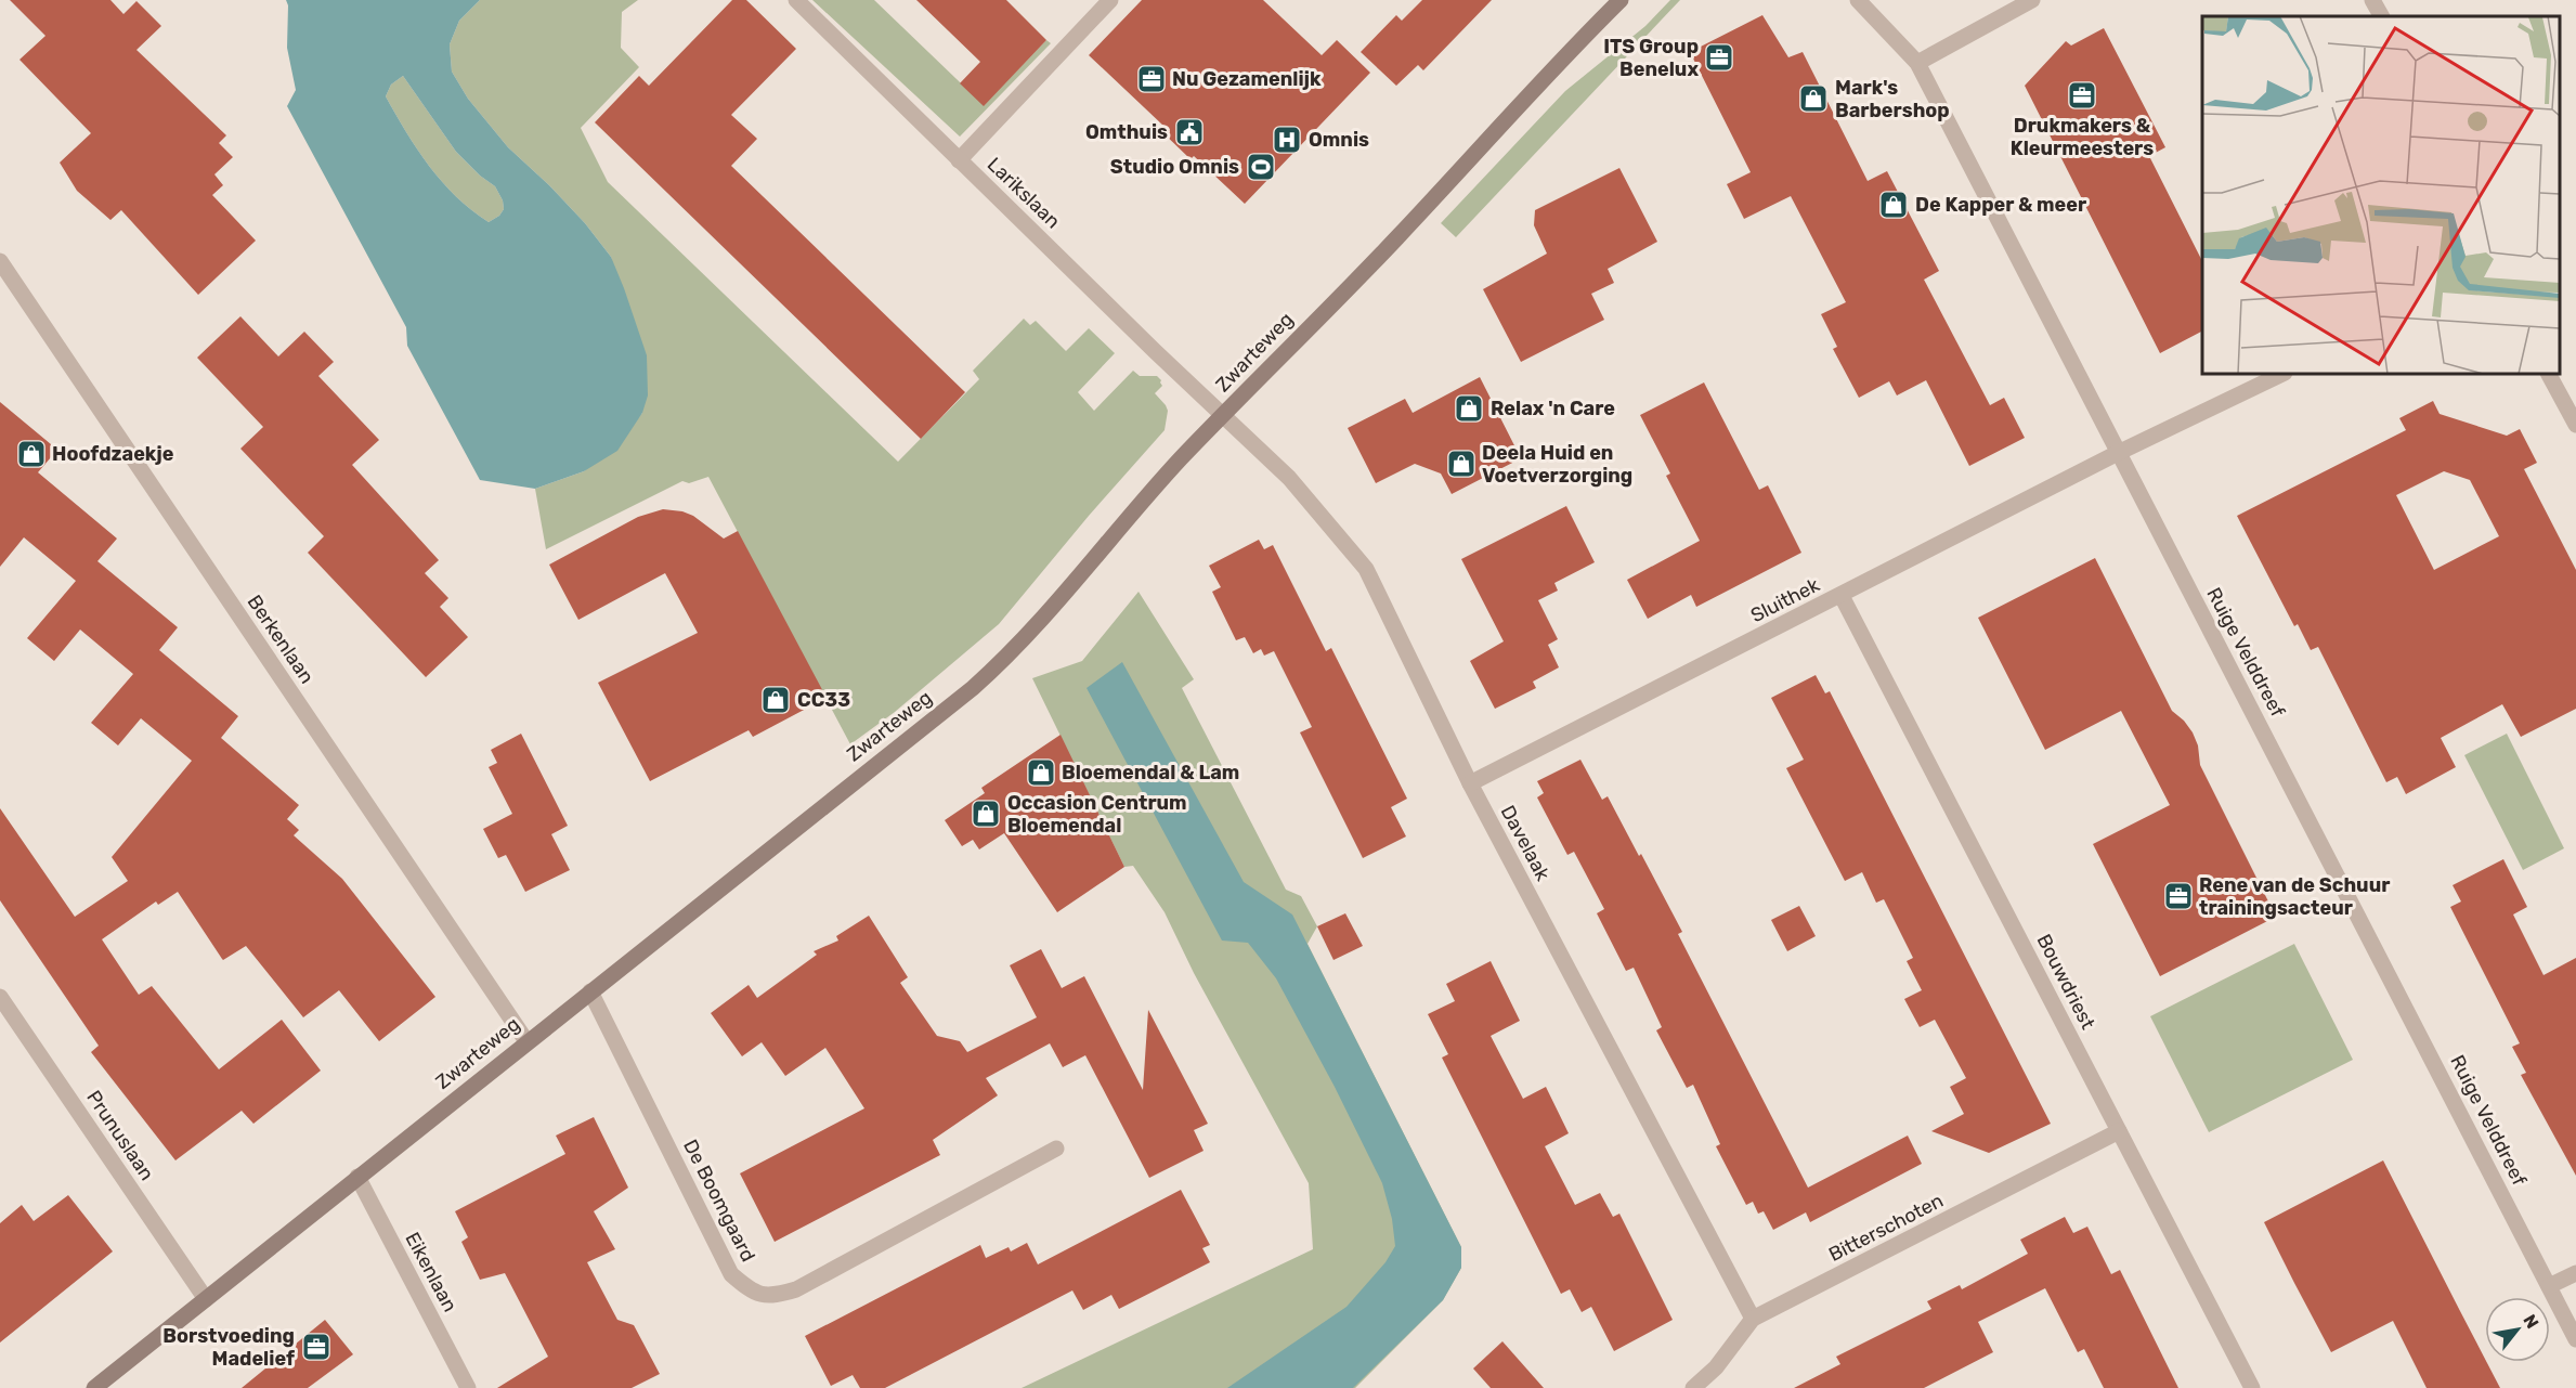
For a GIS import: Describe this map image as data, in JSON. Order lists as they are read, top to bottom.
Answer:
{
  "streets": {
    "street": [
      "Larikslaan",
      "Zwarteweg",
      "Sluithek",
      "Berkenlaan",
      "Ruige Velddreef",
      "Davelaak",
      "Bouwdriest",
      "Prunuslaan",
      "De Boomgaard",
      "Bitterschoten",
      "Eikenlaan"
    ]
  },
  "crossings": [
    ["Larikslaan", "Zwarteweg"],
    ["Larikslaan", "Davelaak"],
    ["Zwarteweg", "Berkenlaan"],
    ["Zwarteweg", "Davelaak"],
    ["Zwarteweg", "Prunuslaan"],
    ["Zwarteweg", "De Boomgaard"],
    ["Zwarteweg", "Eikenlaan"],
    ["Sluithek", "Ruige Velddreef"],
    ["Sluithek", "Davelaak"],
    ["Sluithek", "Bouwdriest"],
    ["Davelaak", "Bitterschoten"],
    ["Bouwdriest", "Bitterschoten"]
  ],
  "places": {
    "office": [
      "ITS Group Benelux",
      "Nu Gezamenlijk",
      "Drukmakers & Kleurmeesters",
      "Rene van de Schuur trainingsacteur",
      "Borstvoeding Madelief"
    ],
    "shop": [
      "Mark's Barbershop",
      "De Kapper & meer",
      "Relax 'n Care",
      "Hoofdzaekje",
      "Deela Huid en Voetverzorging",
      "CC33",
      "Bloemendal & Lam",
      "Occasion Centrum Bloemendal"
    ],
    "public building": ["Omthuis"],
    "hospital": ["Omnis"],
    "sports": ["Studio Omnis"]
  },
  "north": "top right"
}
